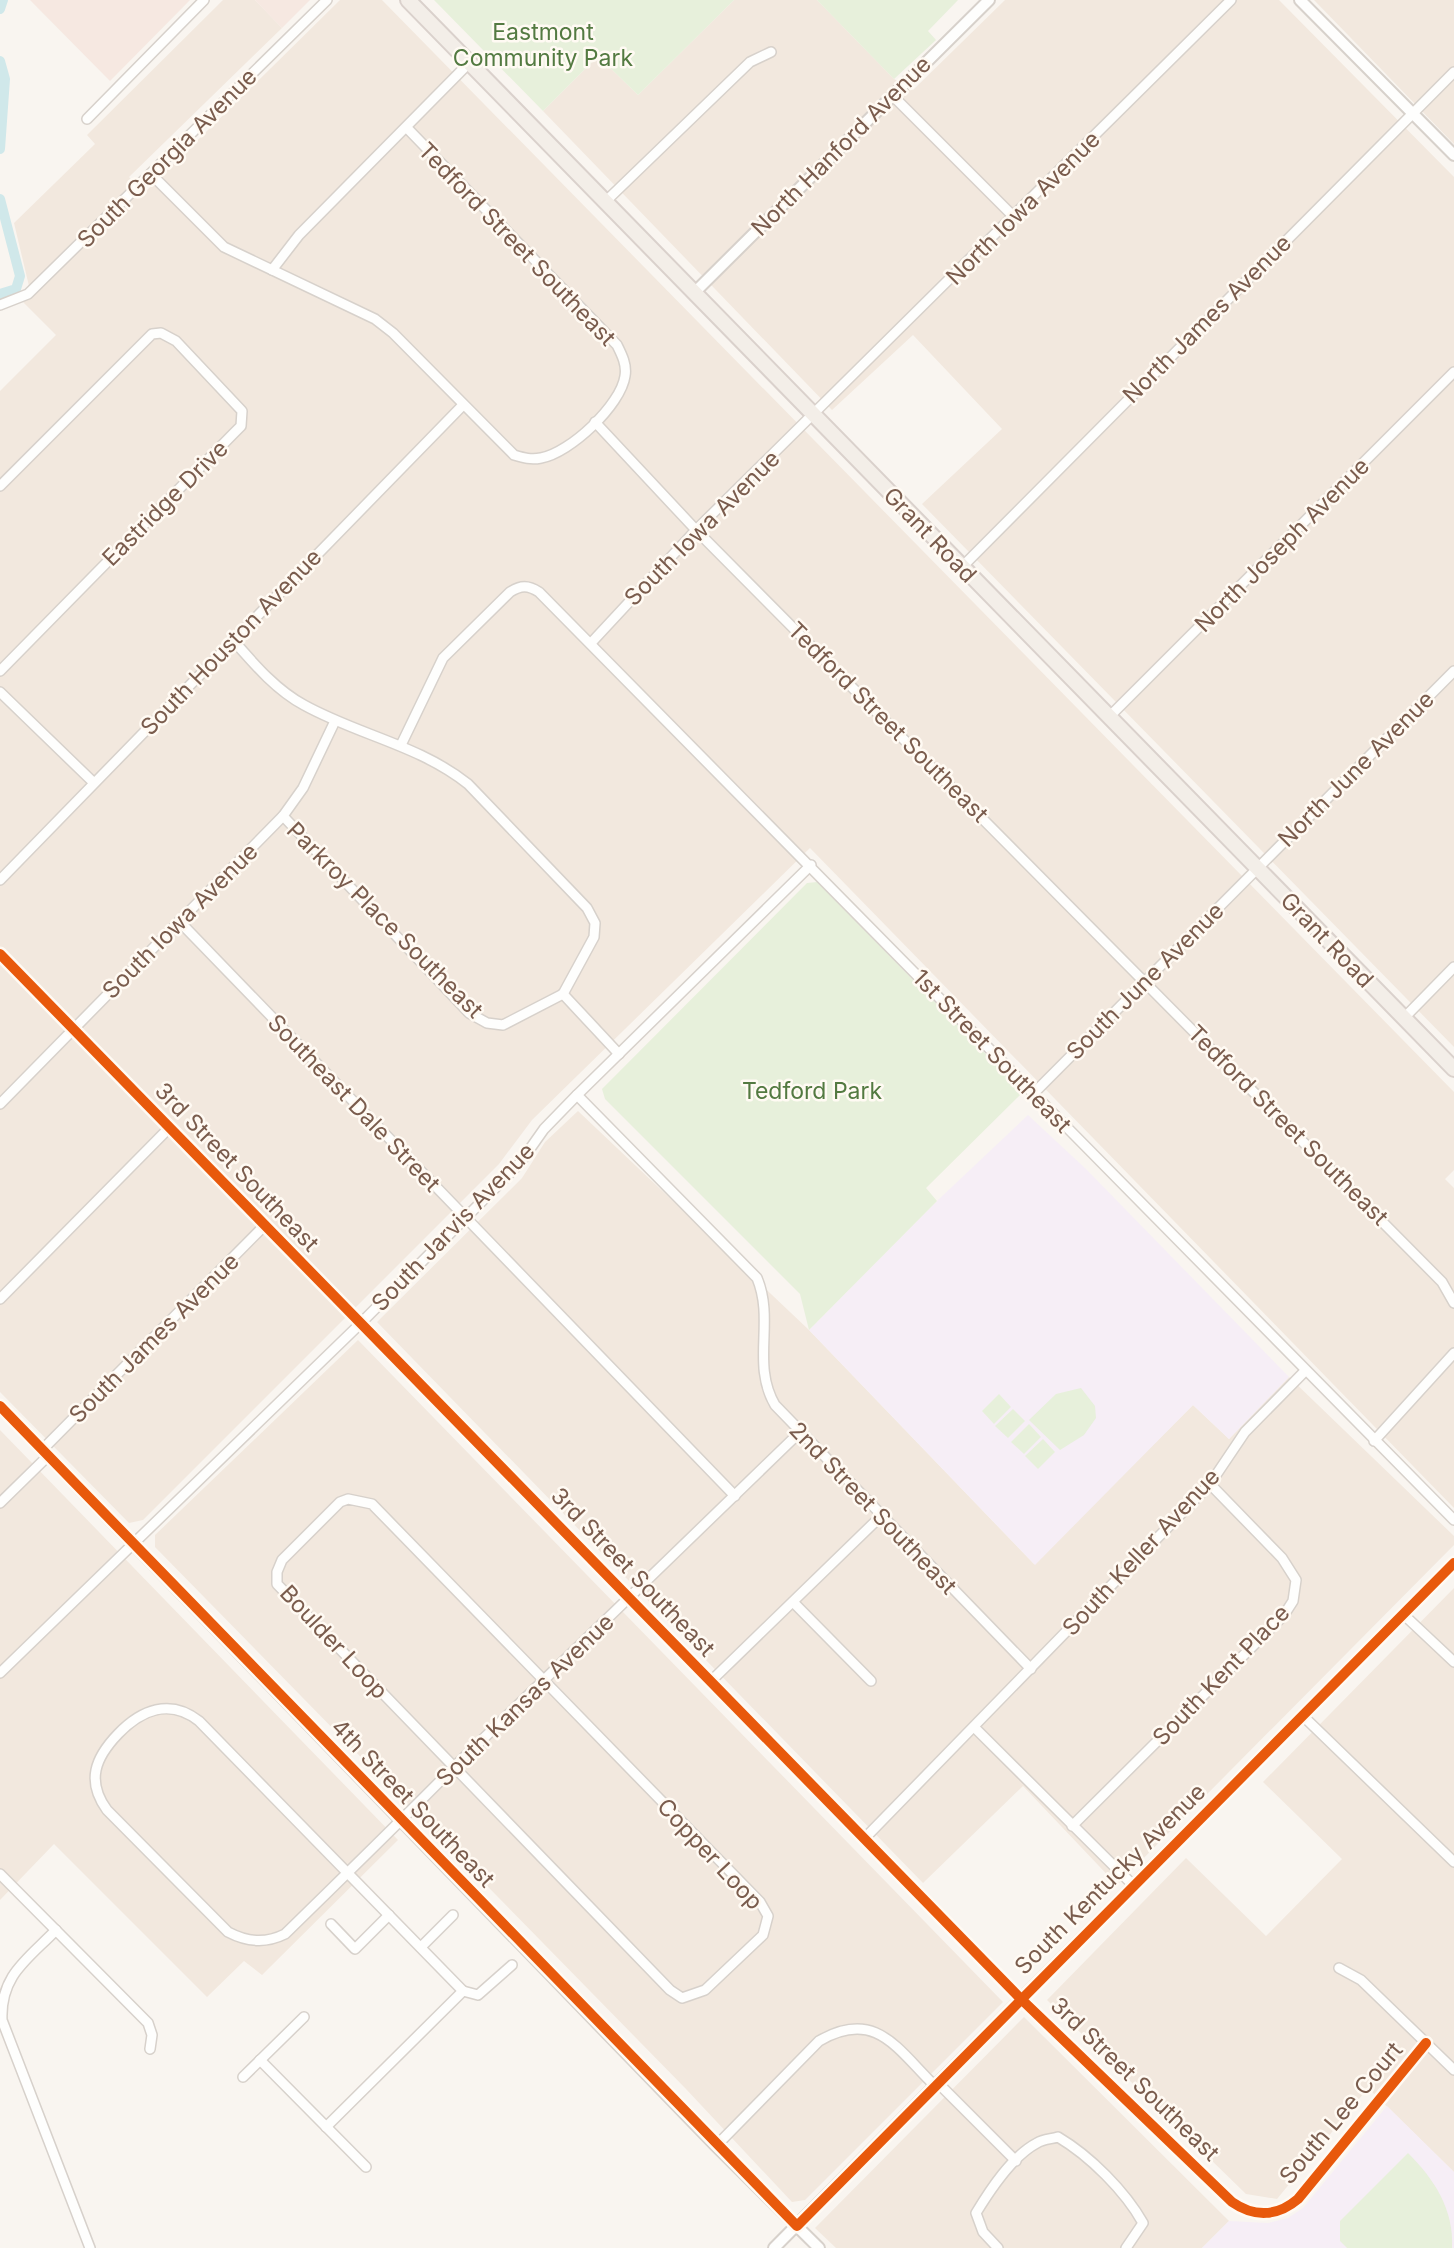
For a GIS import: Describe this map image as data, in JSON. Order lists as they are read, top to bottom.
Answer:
{
  "streets": {
    "main road": ["Grant Road"],
    "street": [
      "North Hanford Avenue",
      "South Georgia Avenue",
      "North Iowa Avenue",
      "Tedford Street Southeast",
      "North James Avenue",
      "Eastridge Drive",
      "South Iowa Avenue",
      "North Joseph Avenue",
      "South Houston Avenue",
      "North June Avenue",
      "Parkroy Place Southeast",
      "South June Avenue",
      "1st Street Southeast",
      "Southeast Dale Street",
      "3rd Street Southeast",
      "South Jarvis Avenue",
      "South James Avenue",
      "2nd Street Southeast",
      "South Keller Avenue",
      "Boulder Loop",
      "South Kent Place",
      "South Kansas Avenue",
      "4th Street Southeast",
      "Copper Loop",
      "South Kentucky Avenue",
      "South Lee Court"
    ]
  },
  "crossings": [
    ["North Hanford Avenue", "Grant Road"],
    ["North Iowa Avenue", "South Iowa Avenue"],
    ["North Iowa Avenue", "Grant Road"],
    ["Tedford Street Southeast", "South Iowa Avenue"],
    ["Tedford Street Southeast", "South June Avenue"],
    ["North James Avenue", "Grant Road"],
    ["South Iowa Avenue", "Grant Road"],
    ["South Iowa Avenue", "Parkroy Place Southeast"],
    ["South Iowa Avenue", "1st Street Southeast"],
    ["South Iowa Avenue", "Southeast Dale Street"],
    ["South Iowa Avenue", "3rd Street Southeast"],
    ["Grant Road", "North Joseph Avenue"],
    ["Grant Road", "North June Avenue"],
    ["Grant Road", "South June Avenue"],
    ["North June Avenue", "South June Avenue"],
    ["South June Avenue", "1st Street Southeast"],
    ["1st Street Southeast", "South Jarvis Avenue"],
    ["1st Street Southeast", "South Keller Avenue"],
    ["Southeast Dale Street", "South Jarvis Avenue"],
    ["Southeast Dale Street", "South Kansas Avenue"],
    ["3rd Street Southeast", "South Jarvis Avenue"],
    ["3rd Street Southeast", "South James Avenue"],
    ["3rd Street Southeast", "South Kansas Avenue"],
    ["3rd Street Southeast", "South Kentucky Avenue"],
    ["3rd Street Southeast", "South Lee Court"],
    ["South Jarvis Avenue", "2nd Street Southeast"],
    ["South Jarvis Avenue", "4th Street Southeast"],
    ["South James Avenue", "4th Street Southeast"],
    ["2nd Street Southeast", "South Keller Avenue"],
    ["2nd Street Southeast", "South Kansas Avenue"],
    ["South Keller Avenue", "South Kent Place"],
    ["Boulder Loop", "South Kansas Avenue"],
    ["Boulder Loop", "Copper Loop"],
    ["South Kansas Avenue", "4th Street Southeast"],
    ["South Kansas Avenue", "Copper Loop"],
    ["4th Street Southeast", "South Kentucky Avenue"]
  ],
  "parks": ["Eastmont Community Park", "Tedford Park"]
}
